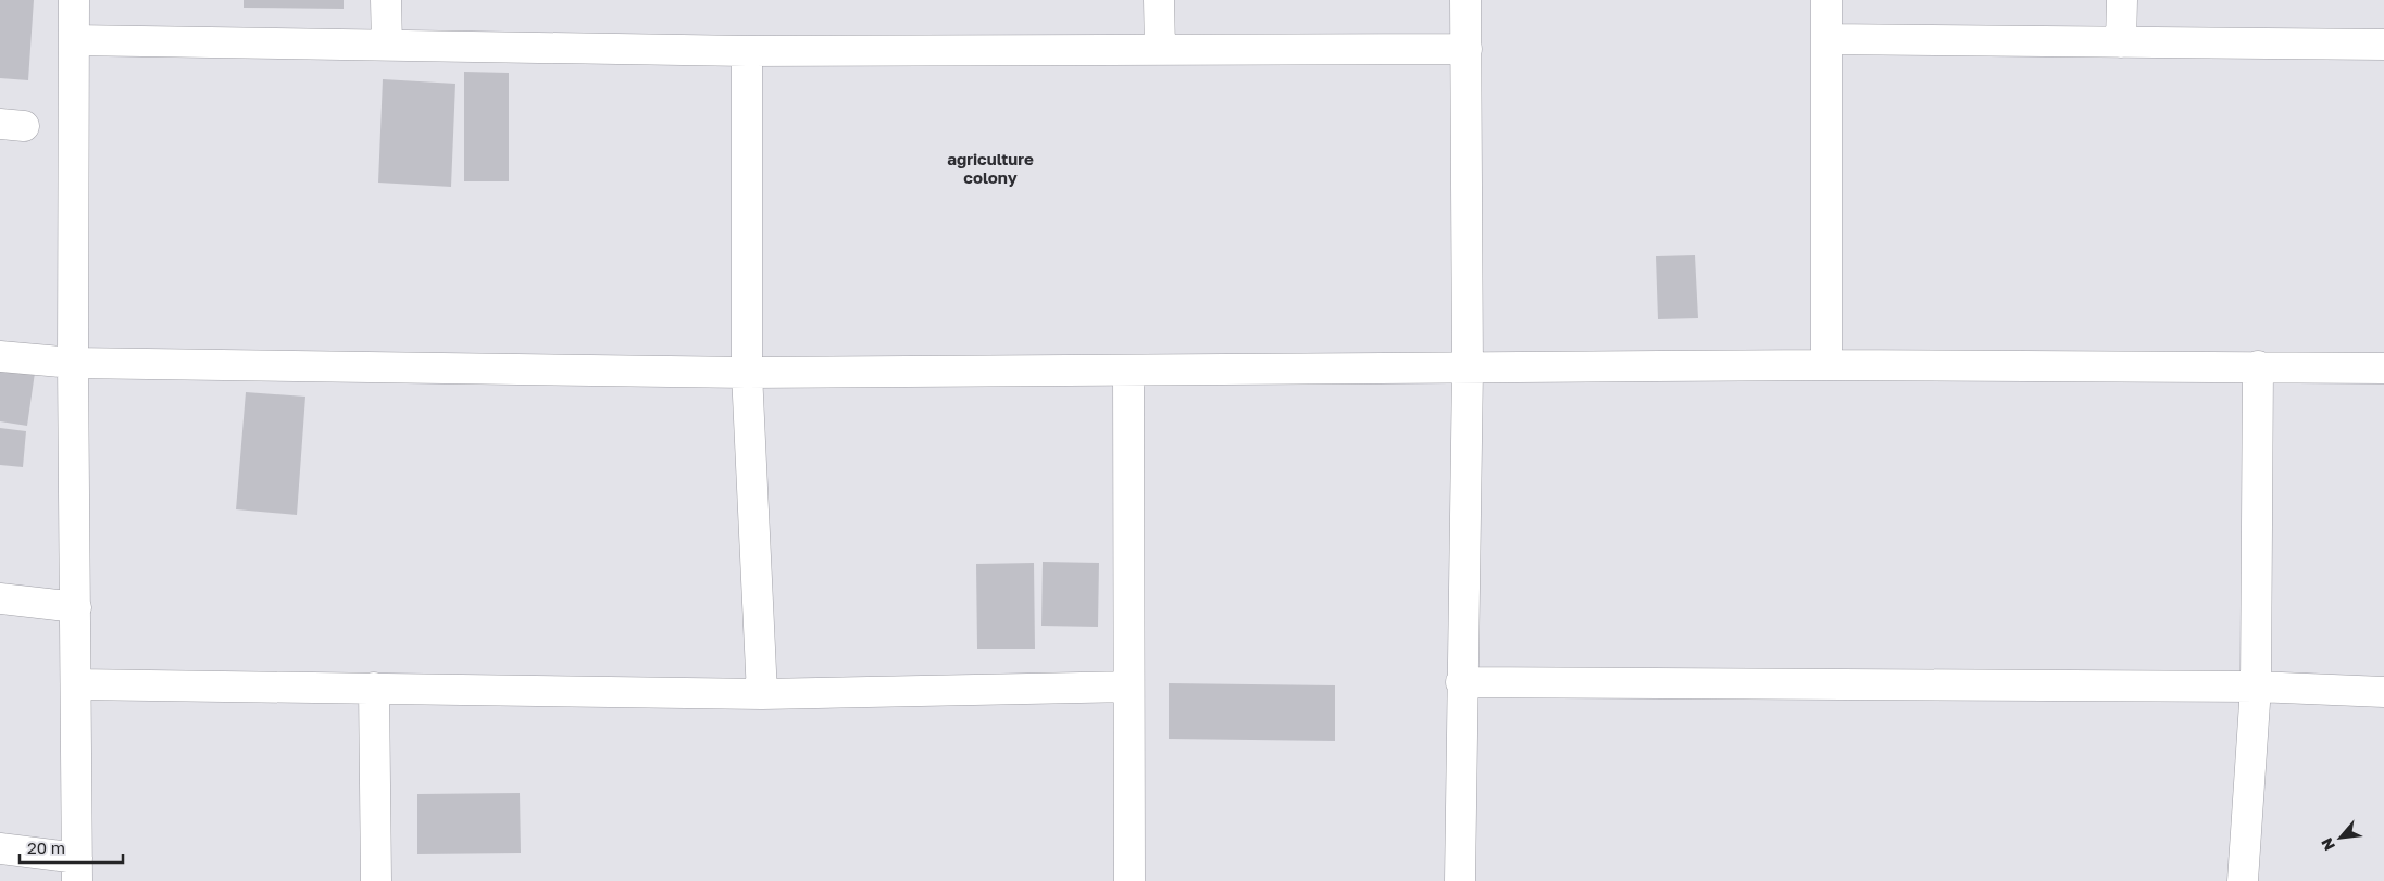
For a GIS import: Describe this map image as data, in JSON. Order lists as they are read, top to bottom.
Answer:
{
  "districts": ["agriculture colony"],
  "scale_bar": "20 m",
  "north": "bottom left"
}
